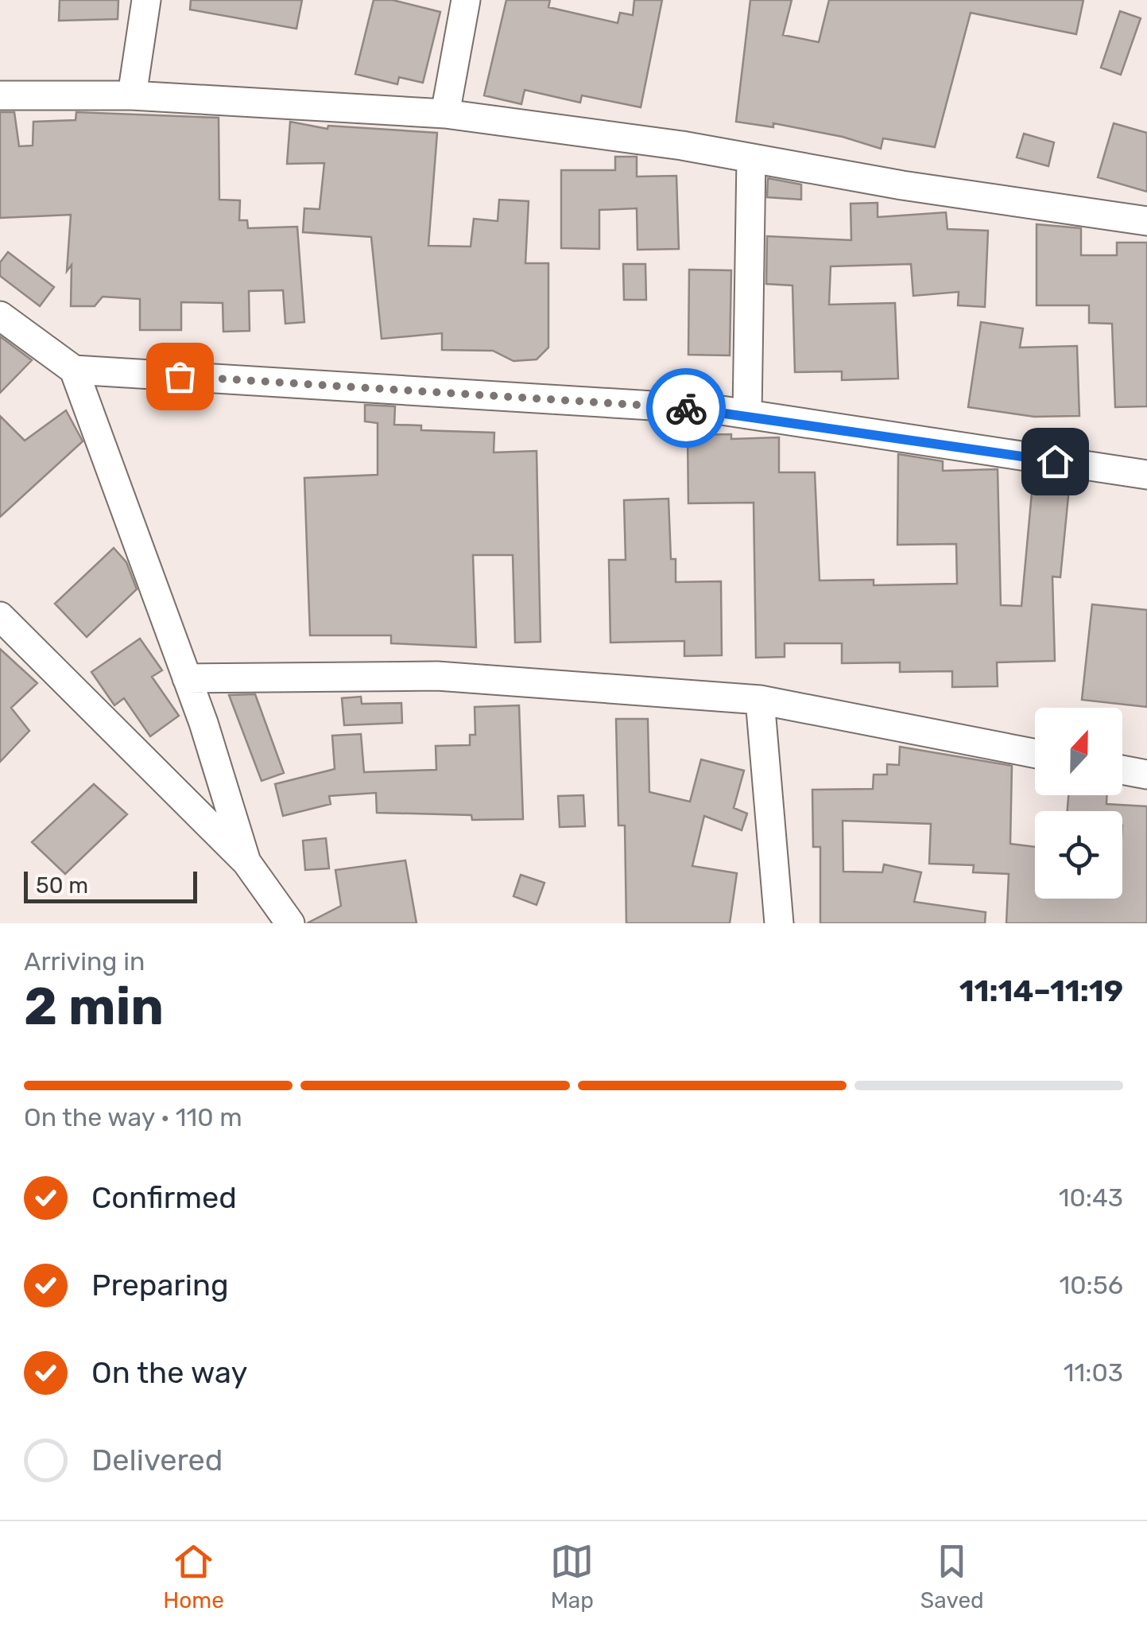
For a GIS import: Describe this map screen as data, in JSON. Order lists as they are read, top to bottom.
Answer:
{
  "scale_bar": "50 m",
  "north": "top",
  "page": {
    "scale": "50 m",
    "heading": ["2 min", "Arriving in", "11:14–11:19"],
    "bar": "On the way · 110 m",
    "list": [
      ["Confirmed", "10:43"],
      ["Preparing", "10:56"],
      ["On the way", "11:03"],
      "Delivered"
    ],
    "tabs": ["Home", "Map", "Saved"]
  }
}
